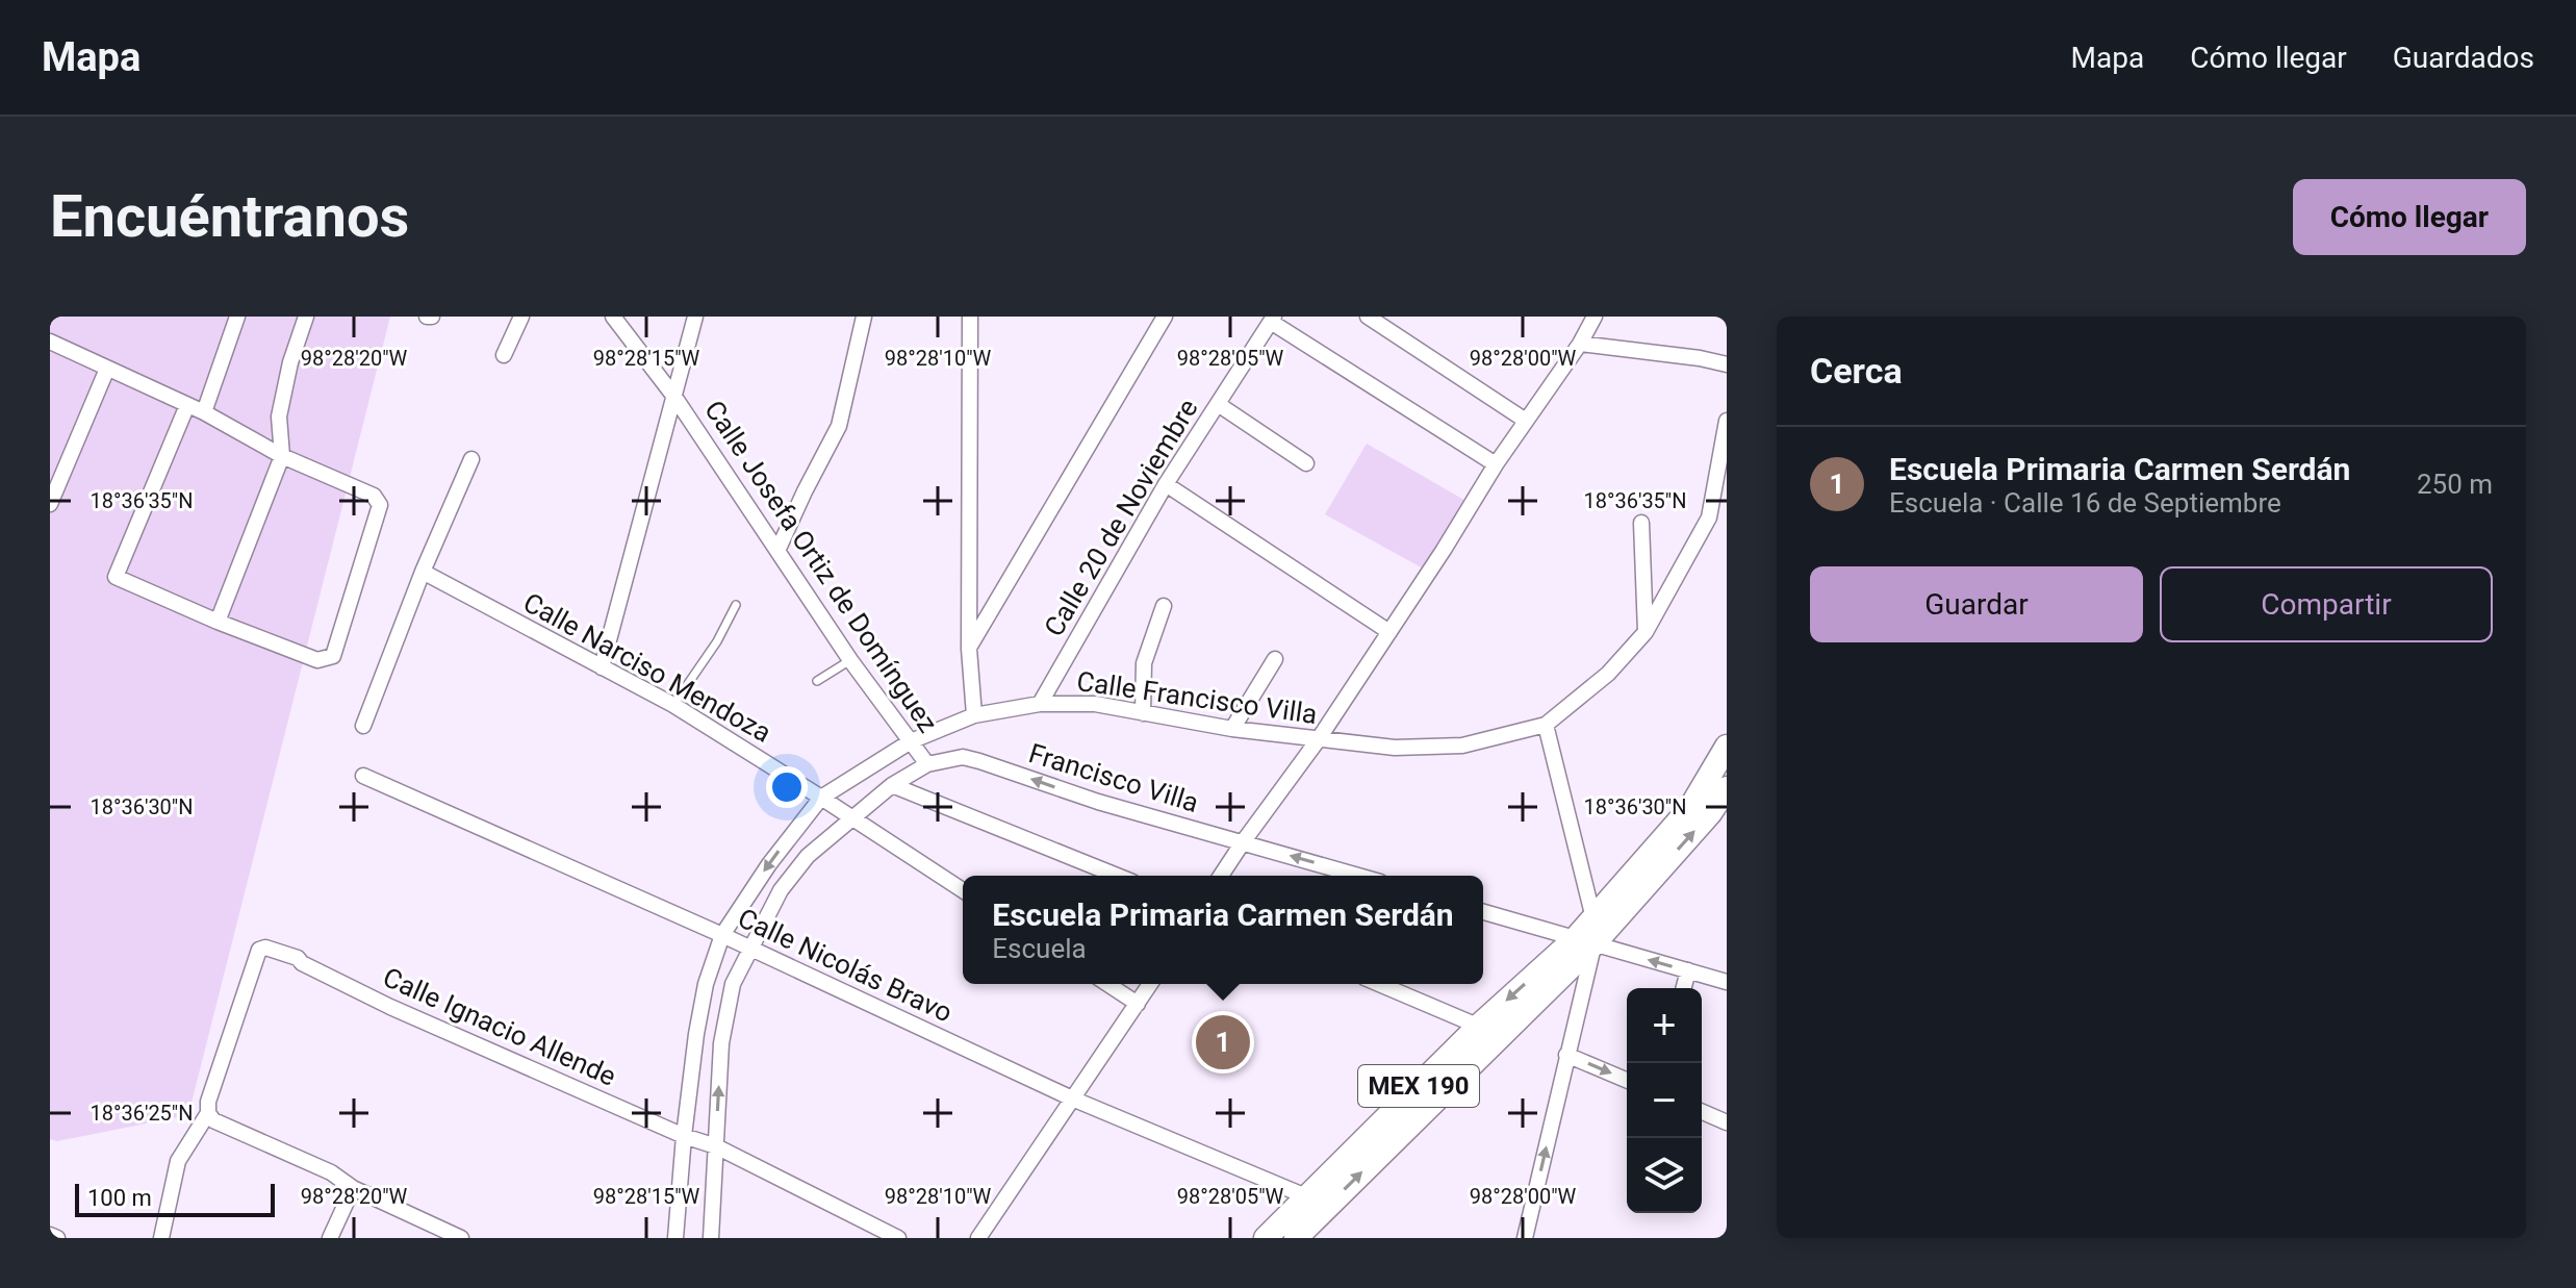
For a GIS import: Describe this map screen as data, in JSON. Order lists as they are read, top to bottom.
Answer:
{
  "streets": {
    "main road": ["MEX 190"],
    "street": [
      "Calle 20 de Noviembre",
      "Calle Josefa Ortiz de Domínguez",
      "Calle Narciso Mendoza",
      "Calle Francisco Villa",
      "Francisco Villa",
      "Calle Nicolás Bravo",
      "Calle Ignacio Allende"
    ]
  },
  "crossings": [
    ["Calle 20 de Noviembre", "Calle Francisco Villa"],
    ["Calle Josefa Ortiz de Domínguez", "Calle Francisco Villa"],
    ["Calle Josefa Ortiz de Domínguez", "Francisco Villa"],
    ["Calle Narciso Mendoza", "Calle Francisco Villa"],
    ["Calle Francisco Villa", "Calle Nicolás Bravo"],
    ["Calle Francisco Villa", "Calle Ignacio Allende"],
    ["Calle Nicolás Bravo", "MEX 190"]
  ],
  "scale_bar": "100 m",
  "page": {
    "header": "Mapa",
    "nav": ["Mapa", "Cómo llegar", "Guardados"],
    "buttons": [
      "Cómo llegar",
      ["Guardar", "Compartir"]
    ],
    "title": "Encuéntranos",
    "heading": "Cerca",
    "list": [
      {
        "mark": "1",
        "name": "Escuela Primaria Carmen Serdán",
        "note": "Escuela · Calle 16 de Septiembre",
        "value": "250 m"
      }
    ],
    "popup": ["Escuela Primaria Carmen Serdán", "Escuela"],
    "map_buttons": ["+", "−"],
    "pins": "1",
    "scale": "100 m"
  },
  "coordinates": [
    "98°28'20\"W",
    "98°28'15\"W",
    "98°28'10\"W",
    "98°28'05\"W",
    "98°28'00\"W",
    "18°36'35\"N",
    "18°36'30\"N",
    "18°36'25\"N"
  ]
}
